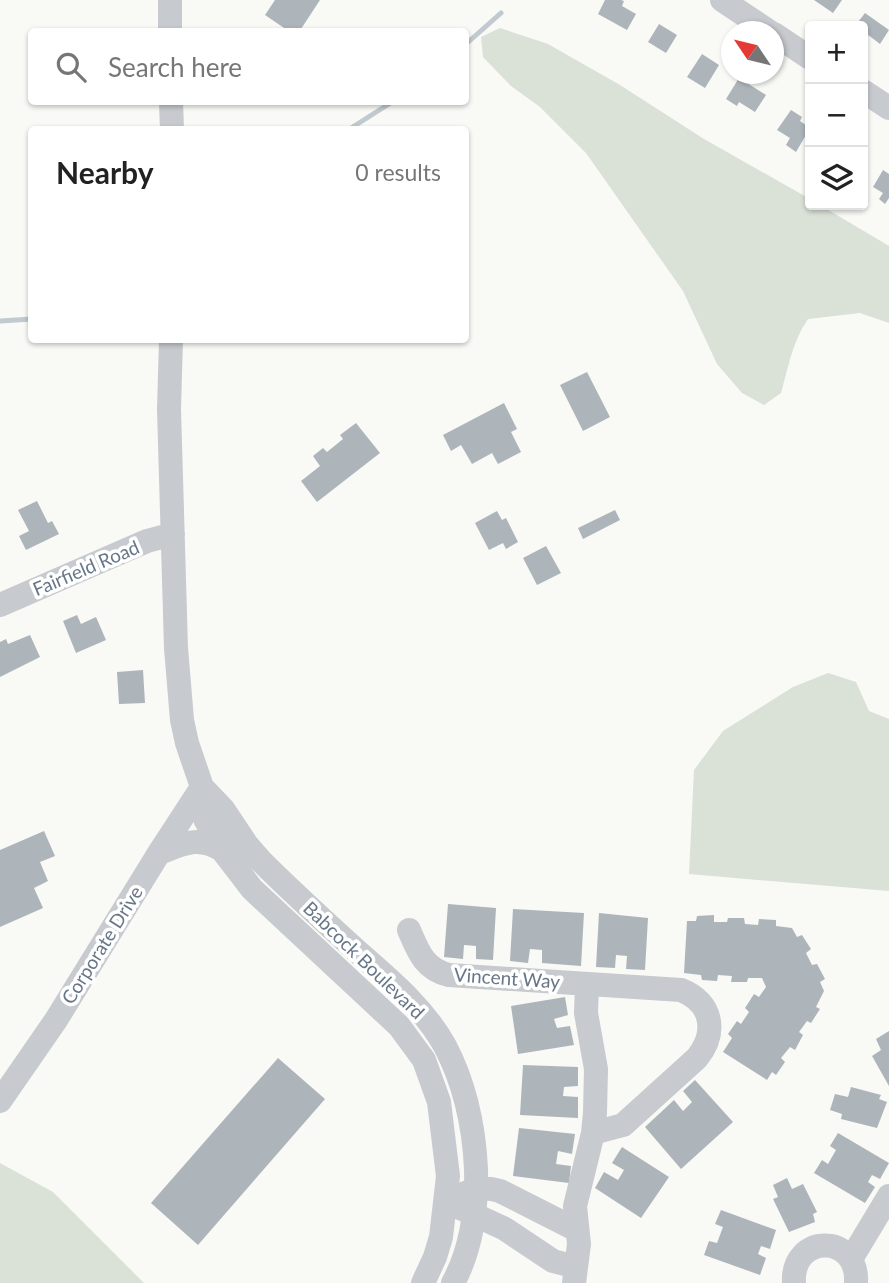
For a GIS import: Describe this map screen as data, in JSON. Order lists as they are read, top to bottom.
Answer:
{
  "streets": {
    "street": [
      "Fairfield Road",
      "Corporate Drive",
      "Babcock Boulevard",
      "Vincent Way"
    ]
  },
  "crossings": [
    ["Fairfield Road", "Babcock Boulevard"],
    ["Corporate Drive", "Babcock Boulevard"],
    ["Babcock Boulevard", "Vincent Way"]
  ],
  "north": "top left",
  "page": {
    "map_buttons": ["+", "−"],
    "search": "Search here",
    "heading": ["Nearby", "0 results"]
  }
}
